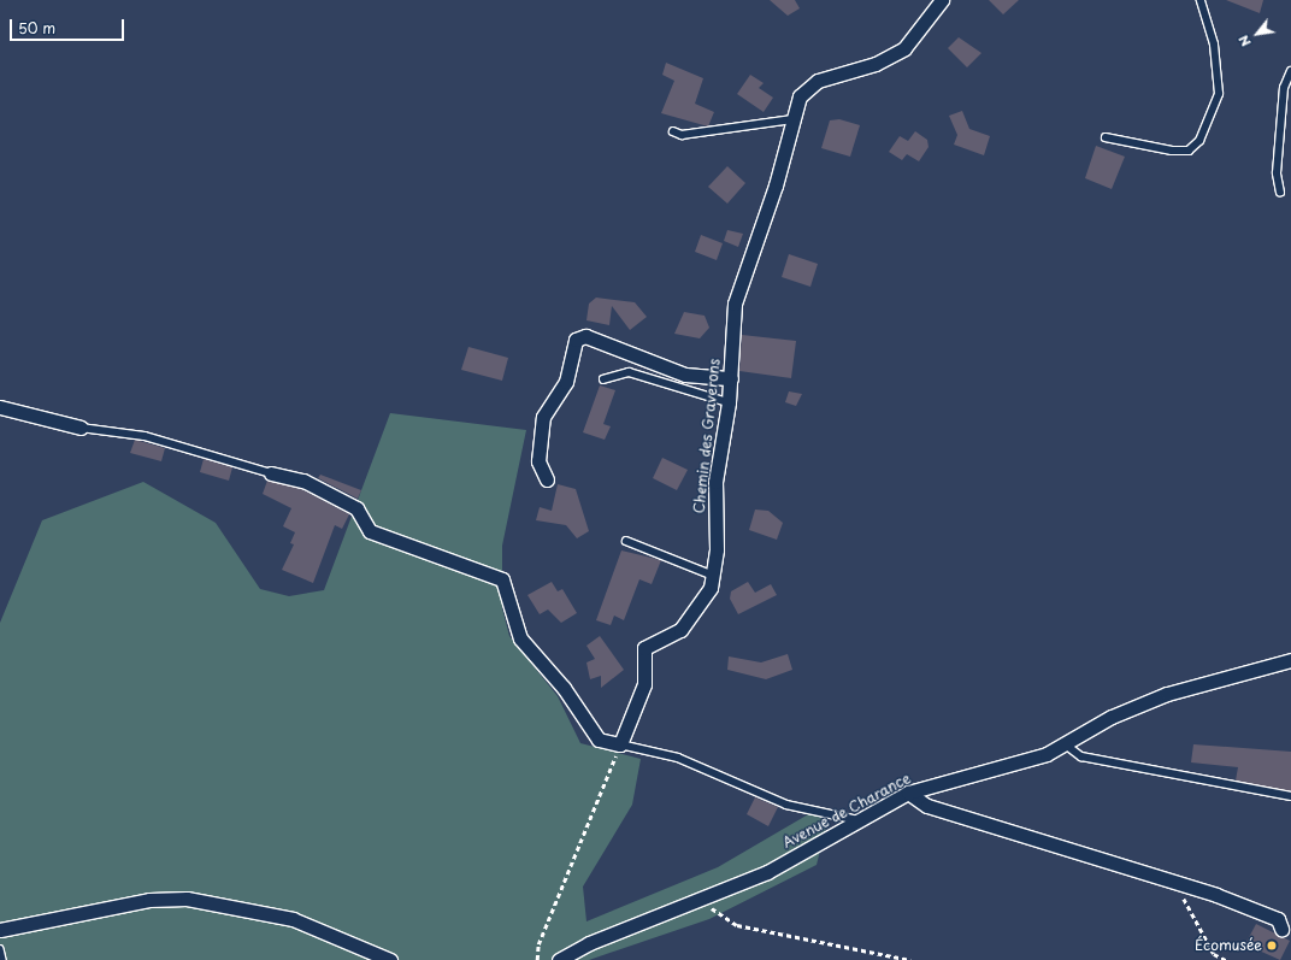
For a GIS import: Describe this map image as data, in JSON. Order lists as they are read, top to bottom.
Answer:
{
  "streets": {
    "street": ["Chemin des Graverons", "Avenue de Charance"]
  },
  "places": ["Écomusée"],
  "scale_bar": "50 m",
  "north": "bottom left"
}
